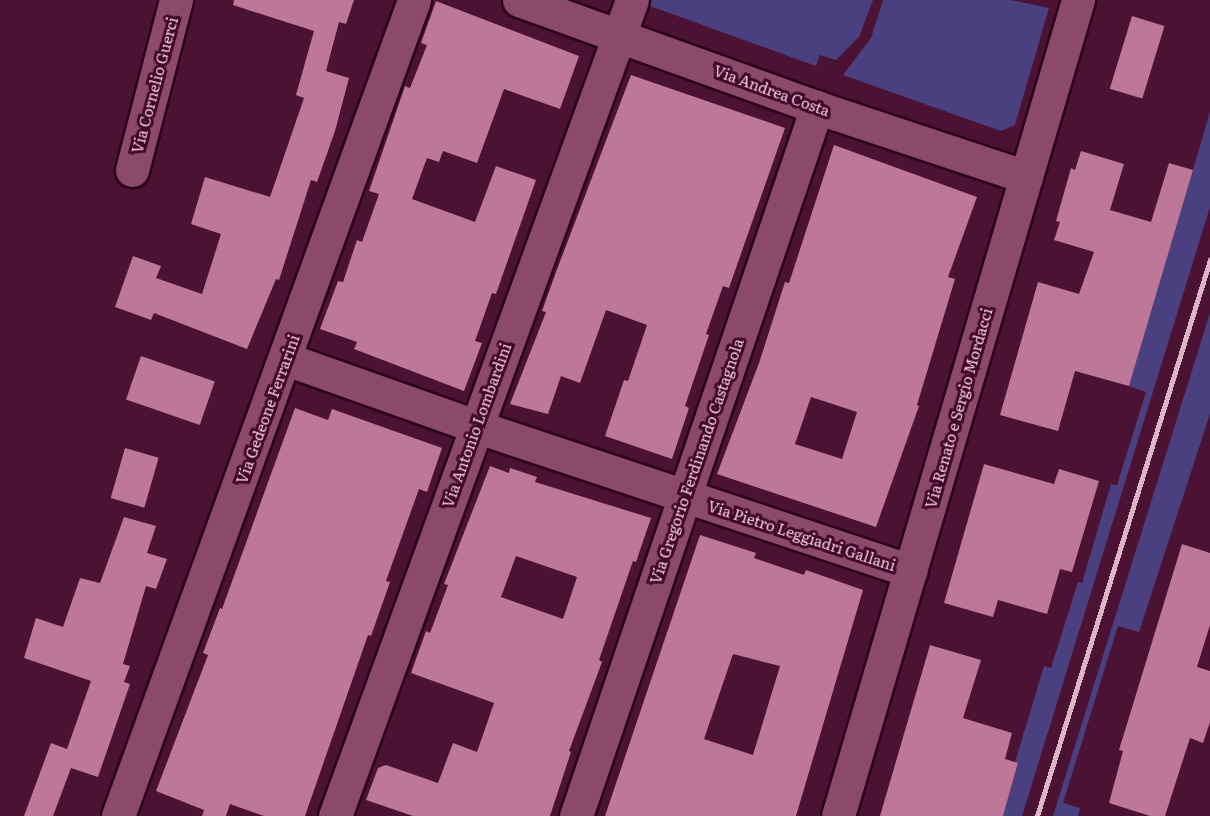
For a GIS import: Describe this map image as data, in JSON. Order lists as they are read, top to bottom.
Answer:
{
  "streets": {
    "street": [
      "Via Cornelio Guerci",
      "Via Andrea Costa",
      "Via Renato e Sergio Mordacci",
      "Via Gedeone Ferrarini",
      "Via Antonio Lombardini",
      "Via Gregorio Ferdinando Castagnola",
      "Via Pietro Leggiadri Gallani"
    ]
  },
  "crossings": [
    ["Via Andrea Costa", "Via Renato e Sergio Mordacci"],
    ["Via Andrea Costa", "Via Antonio Lombardini"],
    ["Via Andrea Costa", "Via Gregorio Ferdinando Castagnola"],
    ["Via Renato e Sergio Mordacci", "Via Pietro Leggiadri Gallani"],
    ["Via Gedeone Ferrarini", "Via Pietro Leggiadri Gallani"],
    ["Via Antonio Lombardini", "Via Pietro Leggiadri Gallani"],
    ["Via Gregorio Ferdinando Castagnola", "Via Pietro Leggiadri Gallani"]
  ]
}
